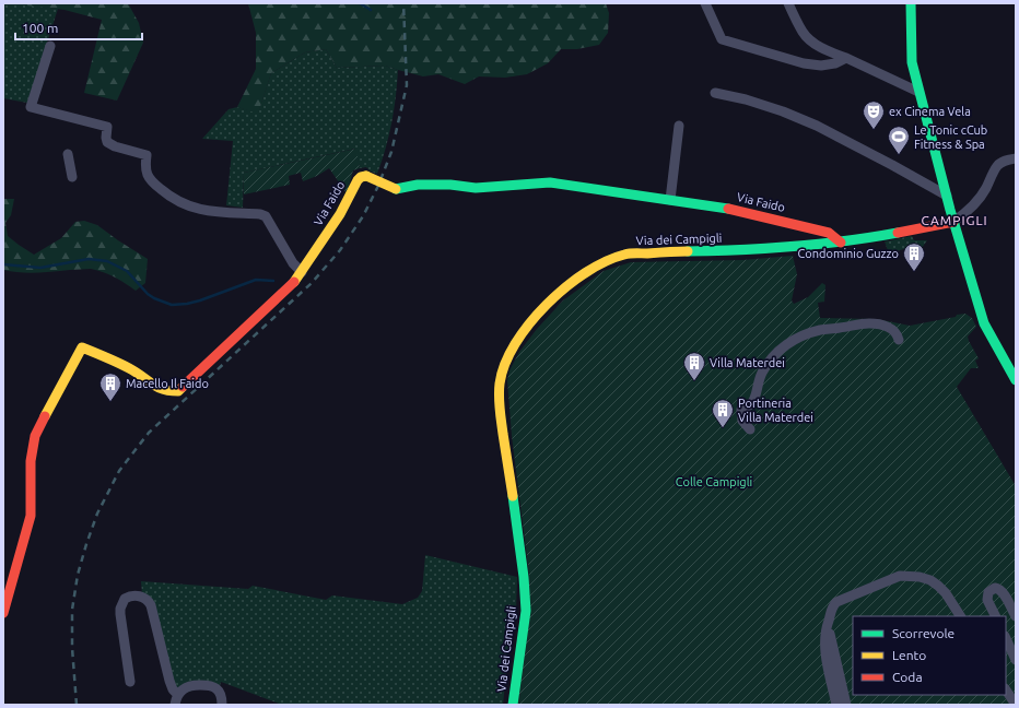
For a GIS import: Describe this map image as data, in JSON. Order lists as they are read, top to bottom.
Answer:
{
  "streets": {
    "street": ["Via Faido", "Via dei Campigli"]
  },
  "crossings": [
    ["Via Faido", "Via dei Campigli"]
  ],
  "districts": ["CAMPIGLI"],
  "parks": ["Colle Campigli"],
  "places": {
    "theatre": ["ex Cinema Vela"],
    "sports": ["Le Tonic cCub Fitness & Spa"],
    "building": [
      "Condominio Guzzo",
      "Villa Materdei",
      "Macello Il Faido",
      "Portineria Villa Materdei"
    ]
  },
  "legend": ["Scorrevole", "Lento", "Coda"],
  "scale_bar": "100 m"
}
